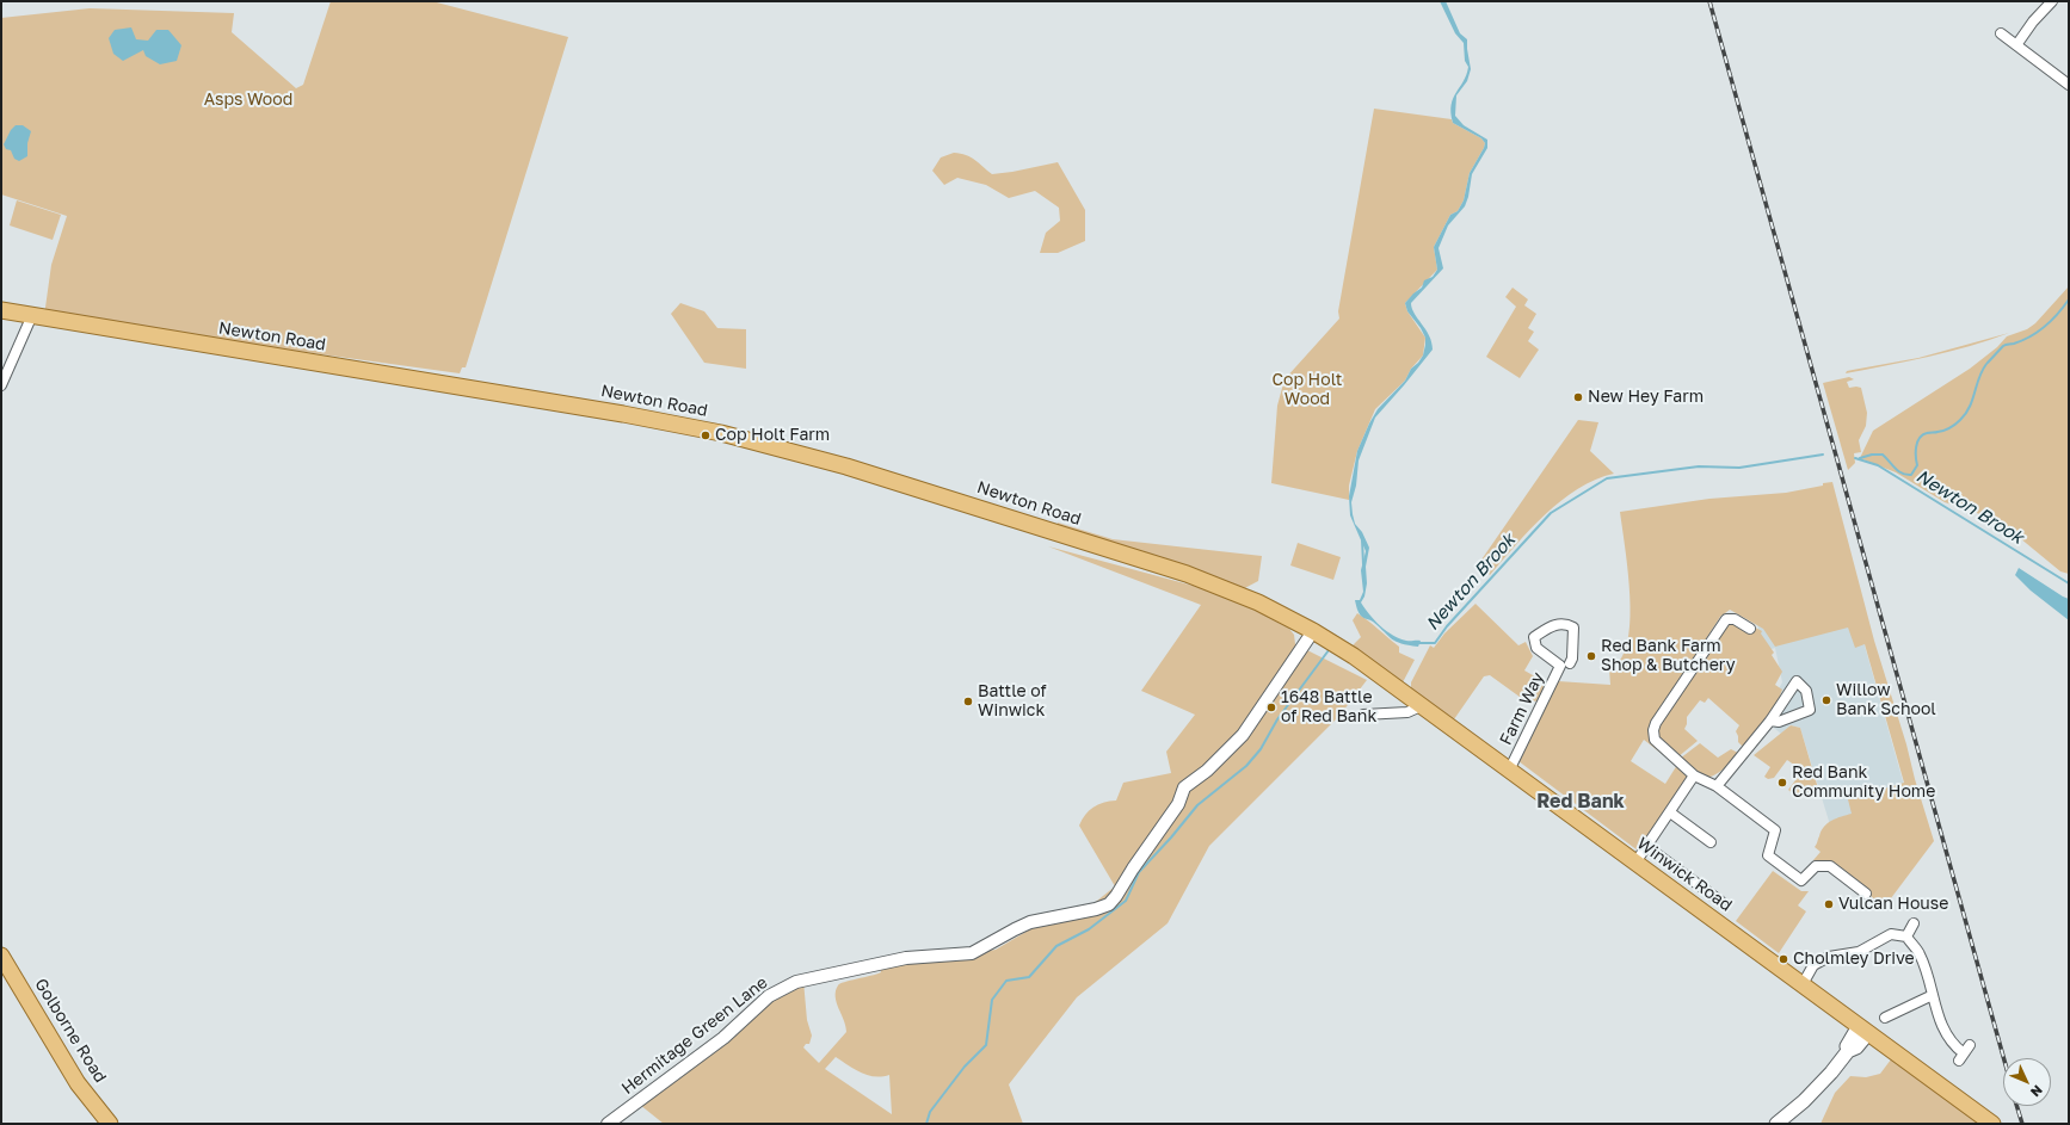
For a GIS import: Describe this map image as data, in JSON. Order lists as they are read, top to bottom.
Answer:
{
  "streets": {
    "main road": ["Newton Road", "Winwick Road", "Golborne Road"],
    "street": ["Farm Way", "Hermitage Green Lane"]
  },
  "crossings": [
    ["Newton Road", "Winwick Road"],
    ["Newton Road", "Hermitage Green Lane"],
    ["Farm Way", "Winwick Road"]
  ],
  "districts": ["Red Bank"],
  "water": ["Newton Brook"],
  "parks": ["Asps Wood", "Cop Holt Wood"],
  "places": [
    "New Hey Farm",
    "Cop Holt Farm",
    "Red Bank Farm Shop & Butchery",
    "Willow Bank School",
    "Battle of Winwick",
    "1648 Battle of Red Bank",
    "Red Bank Community Home",
    "Vulcan House",
    "Cholmley Drive"
  ],
  "north": "bottom right"
}
